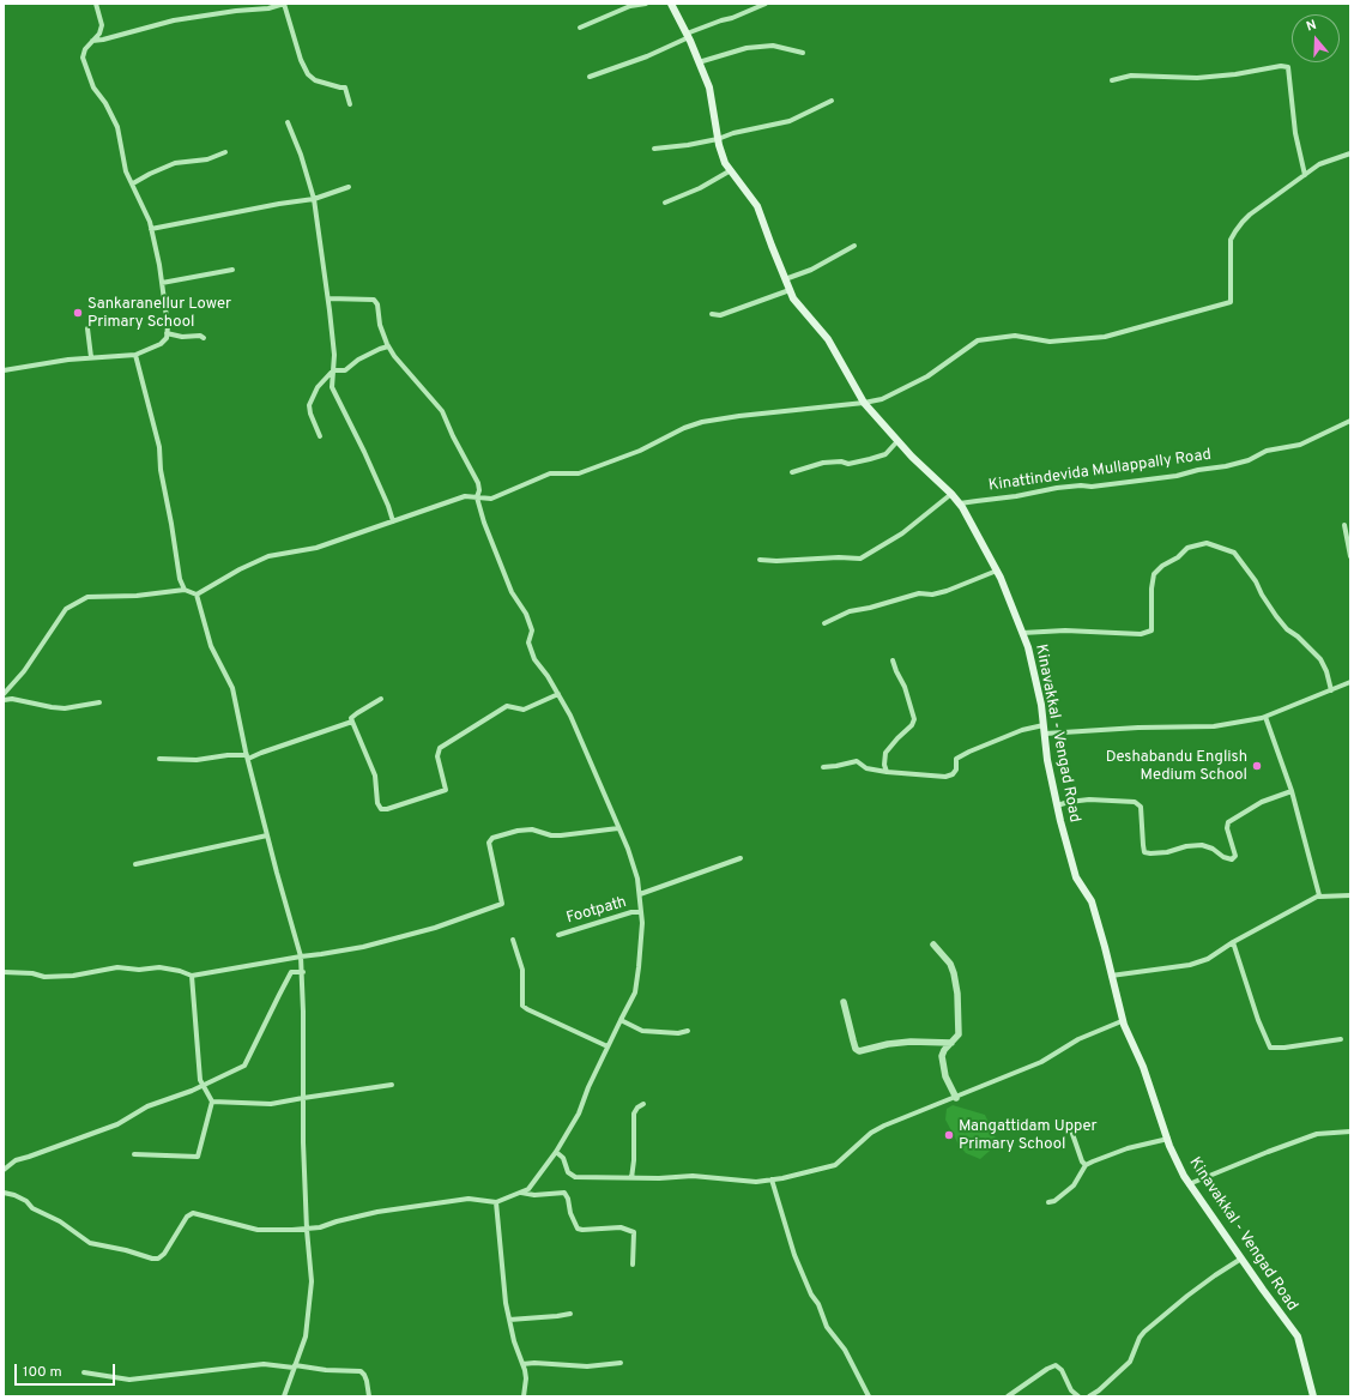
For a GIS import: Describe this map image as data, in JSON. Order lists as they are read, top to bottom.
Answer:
{
  "streets": {
    "main road": ["Kinavakkal - Vengad Road"],
    "street": ["Kinattindevida Mullappally Road", "Footpath"]
  },
  "crossings": [
    ["Kinattindevida Mullappally Road", "Kinavakkal - Vengad Road"]
  ],
  "places": ["Sankaranellur Lower Primary School", "Deshabandu English Medium School", "Mangattidam Upper Primary School"],
  "scale_bar": "100 m",
  "north": "top"
}
